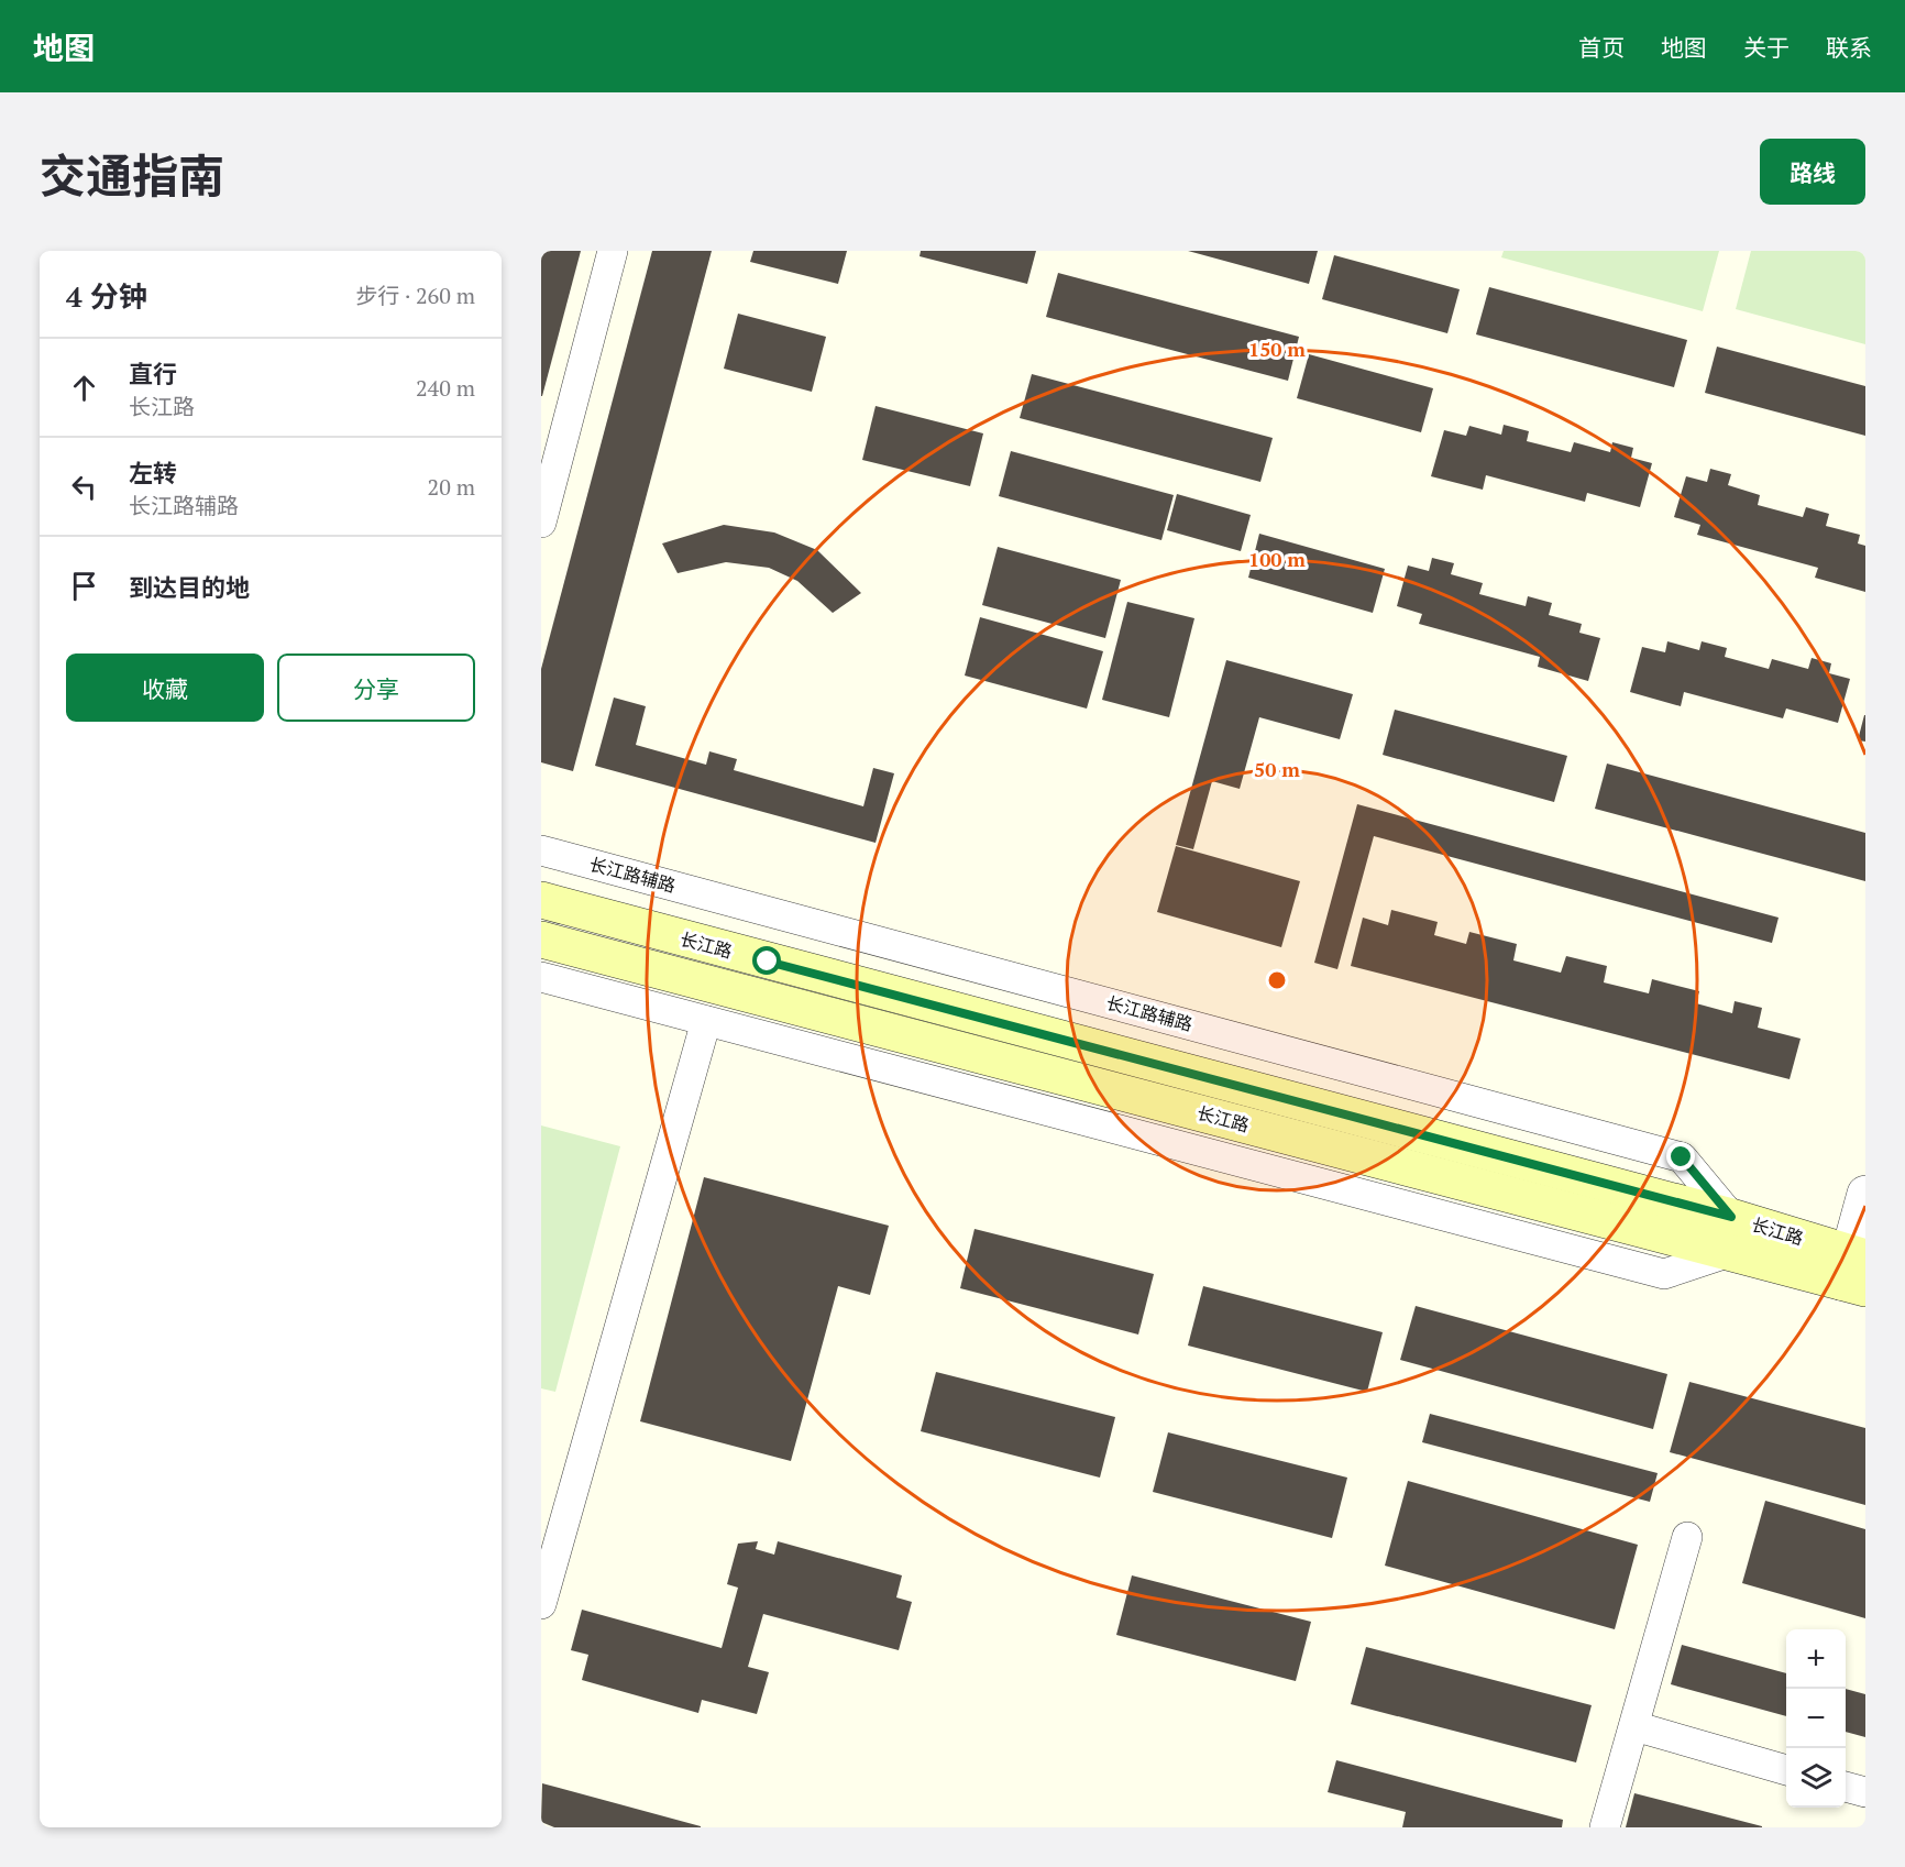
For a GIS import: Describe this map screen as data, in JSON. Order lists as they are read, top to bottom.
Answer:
{
  "streets": {
    "main road": ["长江路"],
    "street": ["长江路辅路"]
  },
  "crossings": [
    ["长江路辅路", "长江路"]
  ],
  "page": {
    "header": "地图",
    "nav": [
      "首页",
      "地图",
      "关于",
      "联系"
    ],
    "title": "交通指南",
    "buttons": [
      "路线",
      ["收藏", "分享"]
    ],
    "heading": ["4 分钟", "步行 · 260 m"],
    "list": [
      ["直行", "长江路", "240 m"],
      ["左转", "长江路辅路", "20 m"],
      "到达目的地"
    ],
    "map_buttons": ["+", "−"]
  },
  "rings": ["150 m", "100 m", "50 m"]
}
